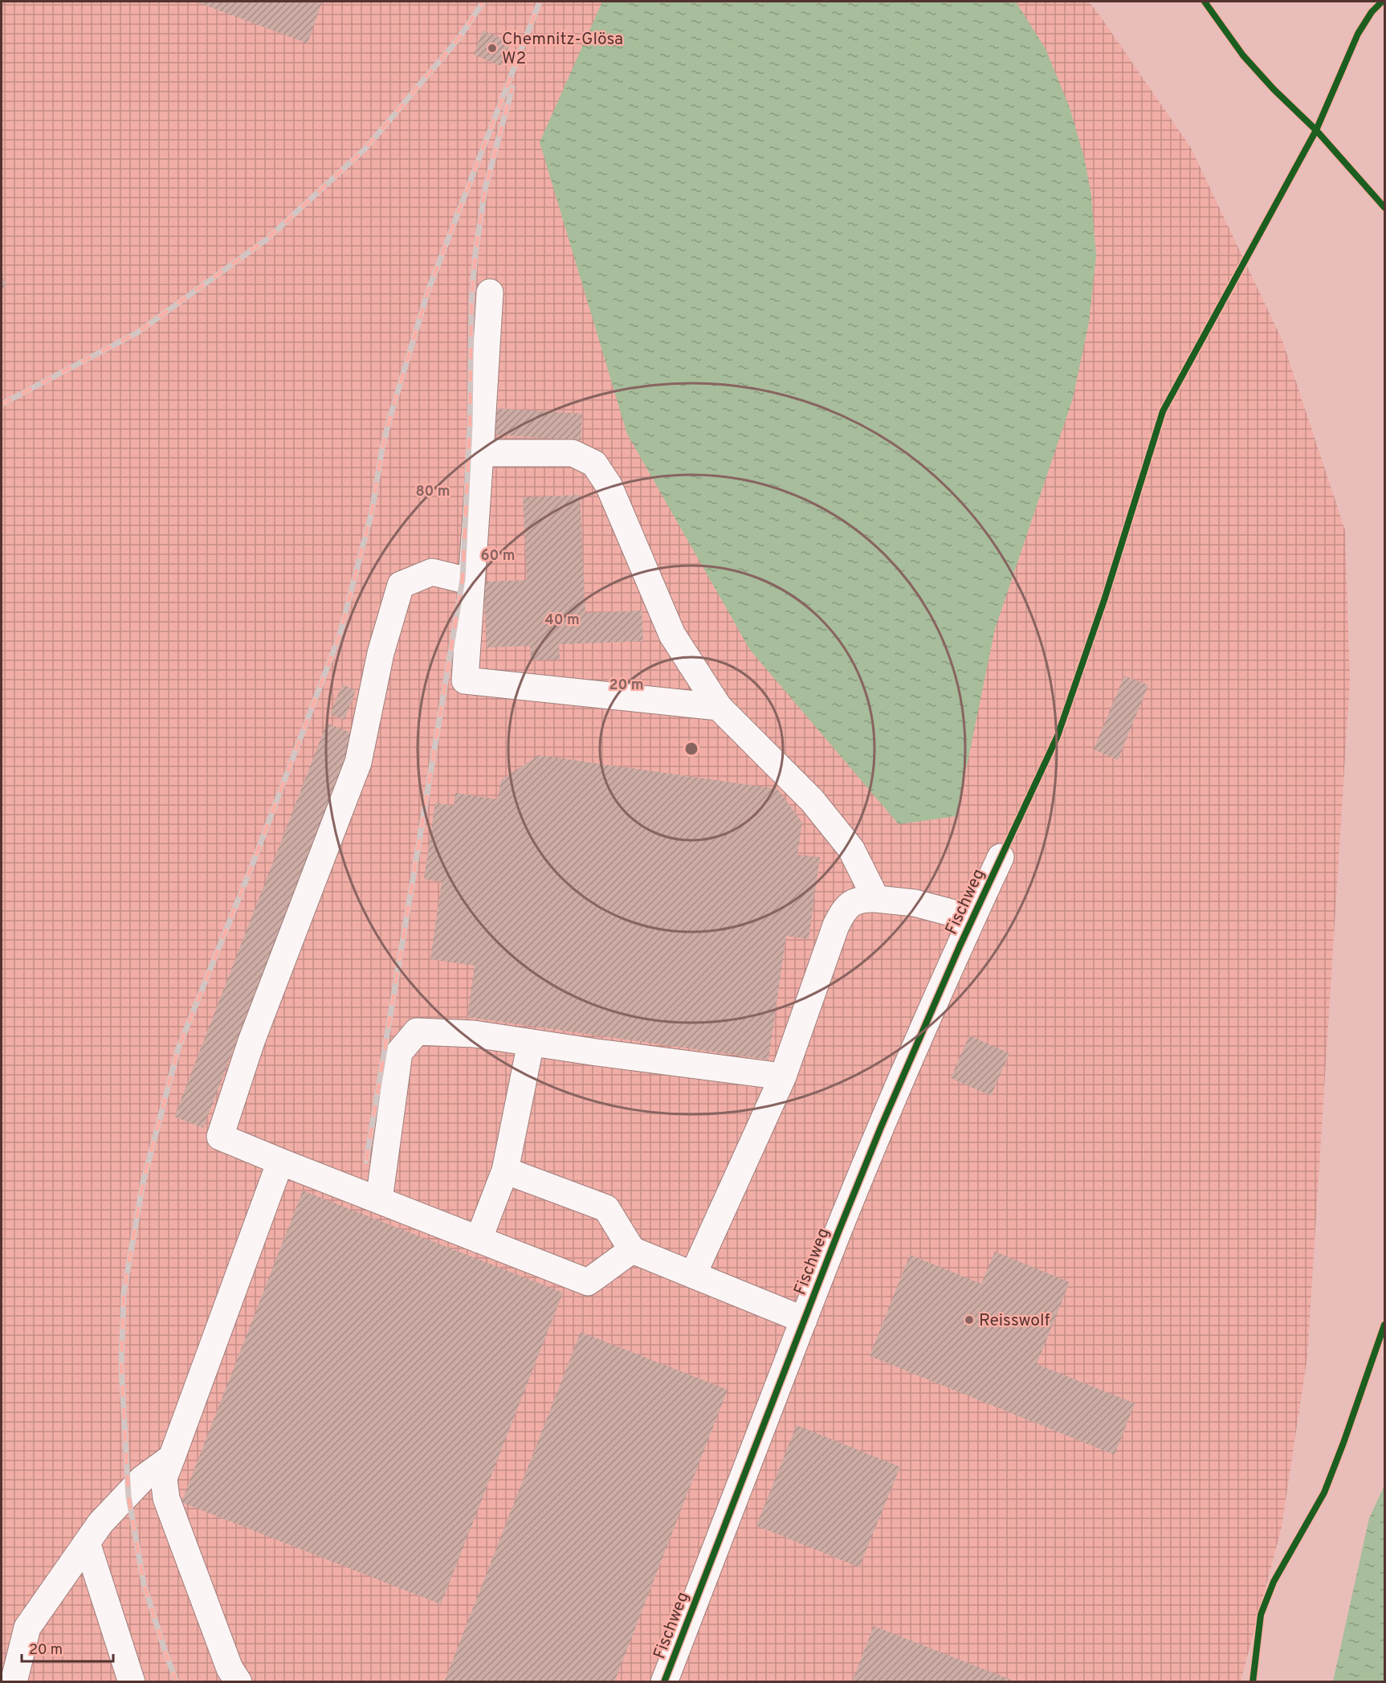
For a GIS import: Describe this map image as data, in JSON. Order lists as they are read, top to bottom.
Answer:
{
  "streets": {
    "street": ["Fischweg"]
  },
  "places": ["Chemnitz-Glösa W2", "Reisswolf"],
  "scale_bar": "20 m",
  "rings": [
    "80 m",
    "60 m",
    "40 m",
    "20 m"
  ]
}
